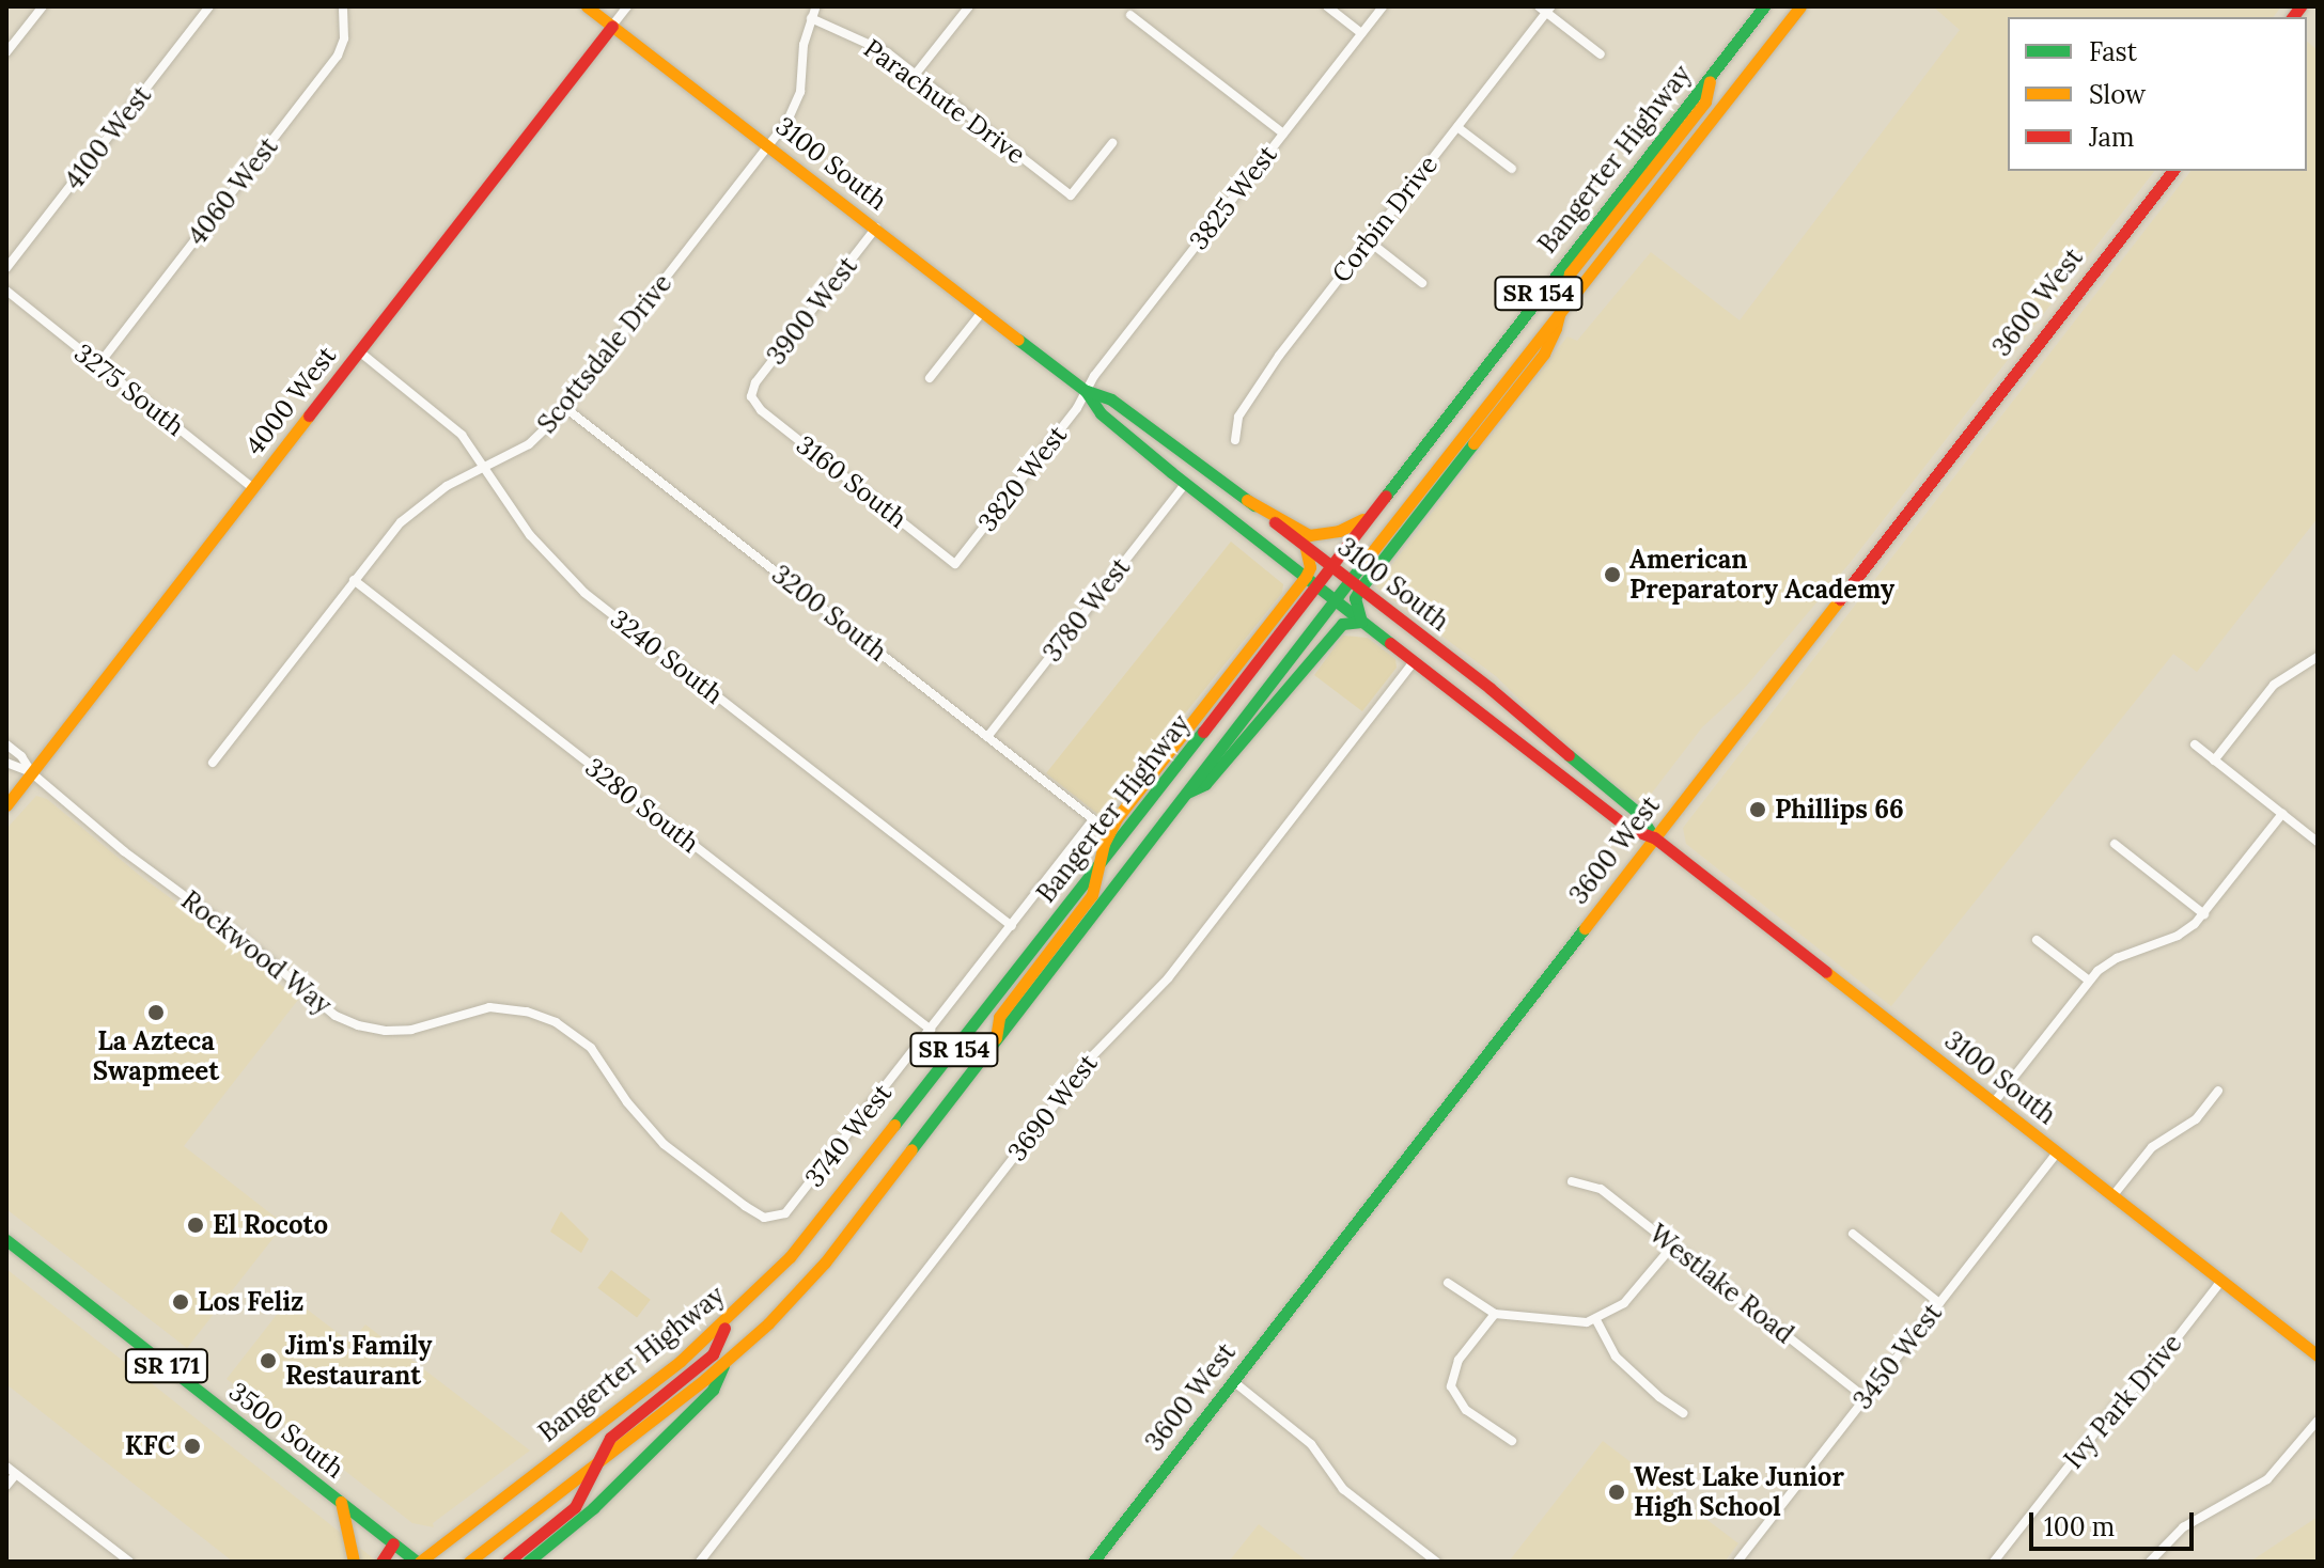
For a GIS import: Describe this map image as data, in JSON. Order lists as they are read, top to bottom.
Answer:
{
  "streets": {
    "main road": [
      "Bangerter Highway",
      "3100 South",
      "SR 154",
      "3600 West",
      "4000 West",
      "SR 171",
      "3500 South"
    ],
    "street": [
      "Parachute Drive",
      "4100 West",
      "4060 West",
      "3825 West",
      "Corbin Drive",
      "3900 West",
      "Scottsdale Drive",
      "3275 South",
      "3820 West",
      "3160 South",
      "3780 West",
      "3200 South",
      "3240 South",
      "3280 South",
      "Rockwood Way",
      "3690 West",
      "3740 West",
      "Westlake Road",
      "3450 West",
      "Ivy Park Drive"
    ]
  },
  "crossings": [
    ["Parachute Drive", "Scottsdale Drive"],
    ["Bangerter Highway", "3100 South"],
    ["Bangerter Highway", "3500 South"],
    ["3100 South", "3825 West"],
    ["3100 South", "3600 West"],
    ["3100 South", "3900 West"],
    ["3100 South", "Scottsdale Drive"],
    ["3100 South", "4000 West"],
    ["3100 South", "3820 West"],
    ["3100 South", "3780 West"],
    ["3100 South", "3690 West"],
    ["3100 South", "3450 West"],
    ["3100 South", "Ivy Park Drive"],
    ["4060 West", "3275 South"],
    ["3825 West", "3820 West"],
    ["3900 West", "3160 South"],
    ["Scottsdale Drive", "3200 South"],
    ["Scottsdale Drive", "3240 South"],
    ["Scottsdale Drive", "3280 South"],
    ["3275 South", "4000 West"],
    ["4000 West", "3240 South"],
    ["4000 West", "Rockwood Way"],
    ["3820 West", "3160 South"],
    ["3780 West", "3200 South"],
    ["3200 South", "3740 West"],
    ["3240 South", "3740 West"],
    ["3280 South", "3740 West"],
    ["Rockwood Way", "3740 West"],
    ["Westlake Road", "3450 West"]
  ],
  "places": [
    "American Preparatory Academy",
    "Phillips 66",
    "La Azteca Swapmeet",
    "El Rocoto",
    "Los Feliz",
    "Jim's Family Restaurant",
    "KFC",
    "West Lake Junior High School"
  ],
  "legend": ["Fast", "Slow", "Jam"],
  "scale_bar": "100 m"
}
